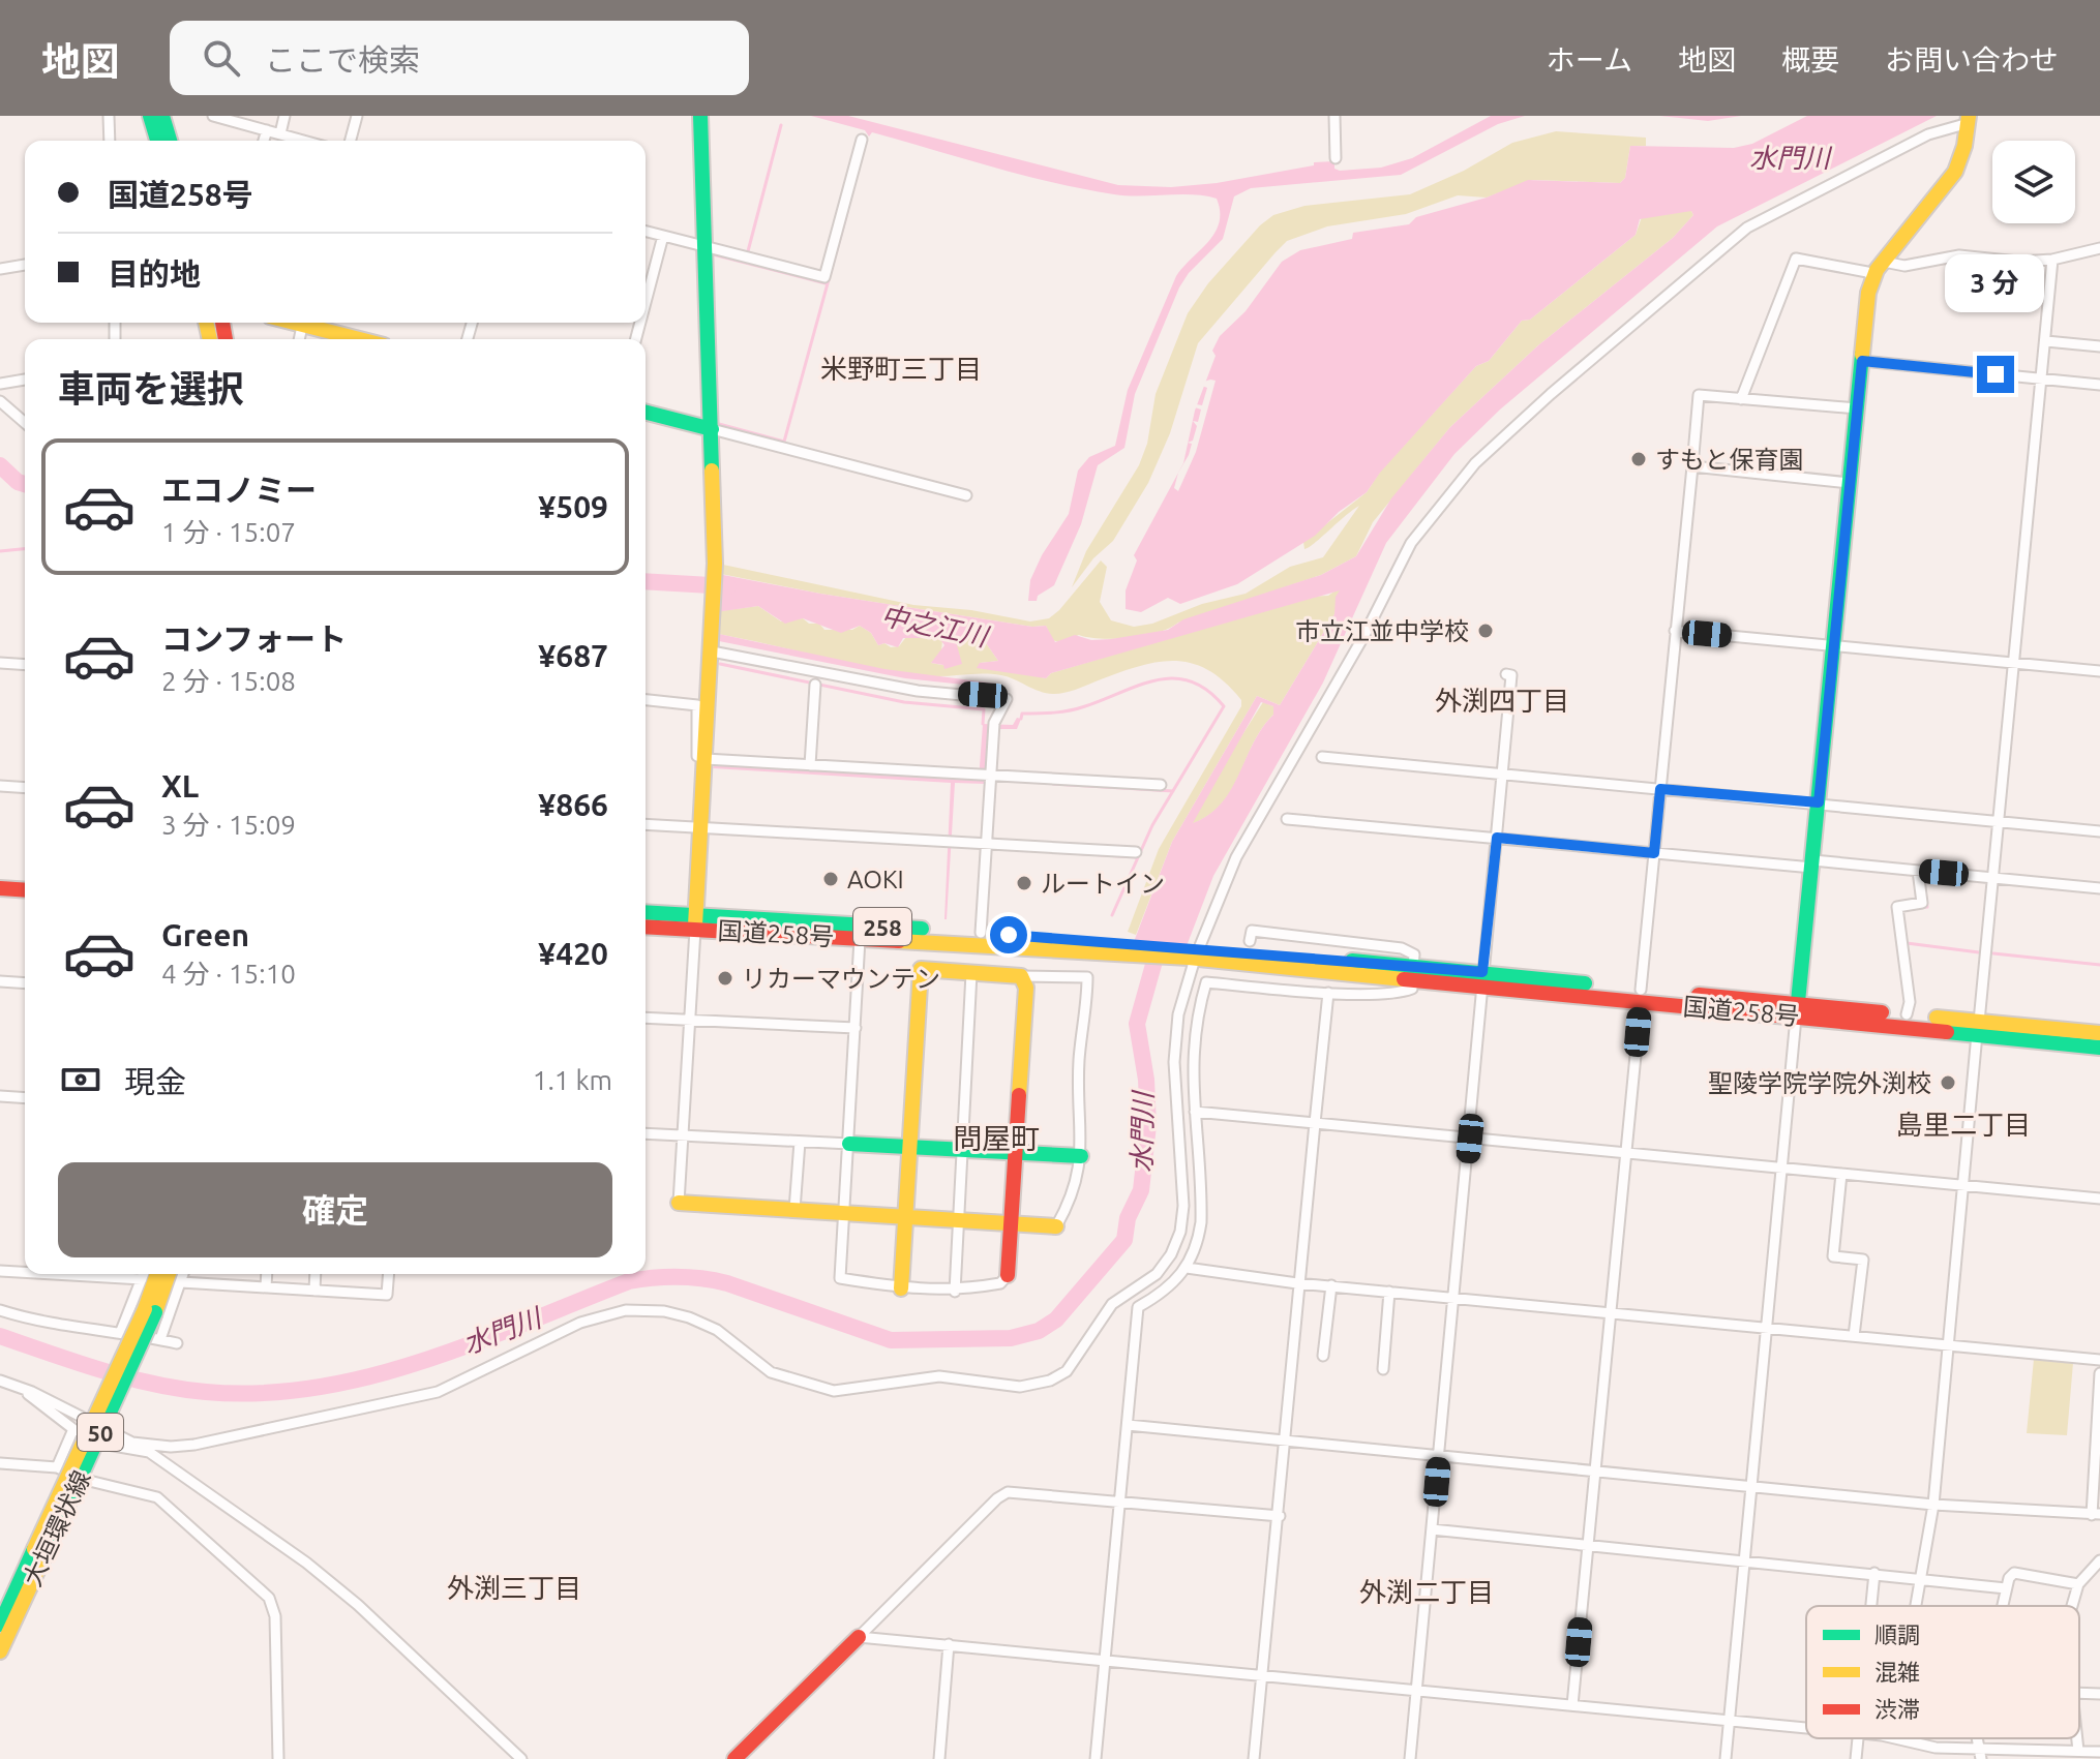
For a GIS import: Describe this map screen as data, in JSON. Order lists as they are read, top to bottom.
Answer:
{
  "streets": {
    "main road": [
      "258",
      "国道258号",
      "50",
      "大垣環状線"
    ]
  },
  "districts": [
    "米野町三丁目",
    "外渕四丁目",
    "島里二丁目",
    "問屋町",
    "外渕三丁目",
    "外渕二丁目"
  ],
  "water": ["水門川", "中之江川"],
  "places": [
    "すもと保育園",
    "市立江並中学校",
    "AOKI",
    "ルートイン",
    "リカーマウンテン",
    "聖陵学院学院外渕校"
  ],
  "legend": ["順調", "混雑", "渋滞"],
  "page": {
    "header": "地図",
    "search": "ここで検索",
    "nav": [
      "ホーム",
      "地図",
      "概要",
      "お問い合わせ"
    ],
    "banner": ["国道258号", "目的地"],
    "bubble": "3 分",
    "heading": "車両を選択",
    "list": [
      {
        "name": "エコノミー",
        "note": "1 分 · 15:07",
        "value": "¥509"
      },
      {
        "name": "コンフォート",
        "note": "2 分 · 15:08",
        "value": "¥687"
      },
      {
        "name": "XL",
        "note": "3 分 · 15:09",
        "value": "¥866"
      },
      {
        "name": "Green",
        "note": "4 分 · 15:10",
        "value": "¥420"
      }
    ],
    "pay": ["現金", "1.1 km"],
    "buttons": "確定"
  }
}
